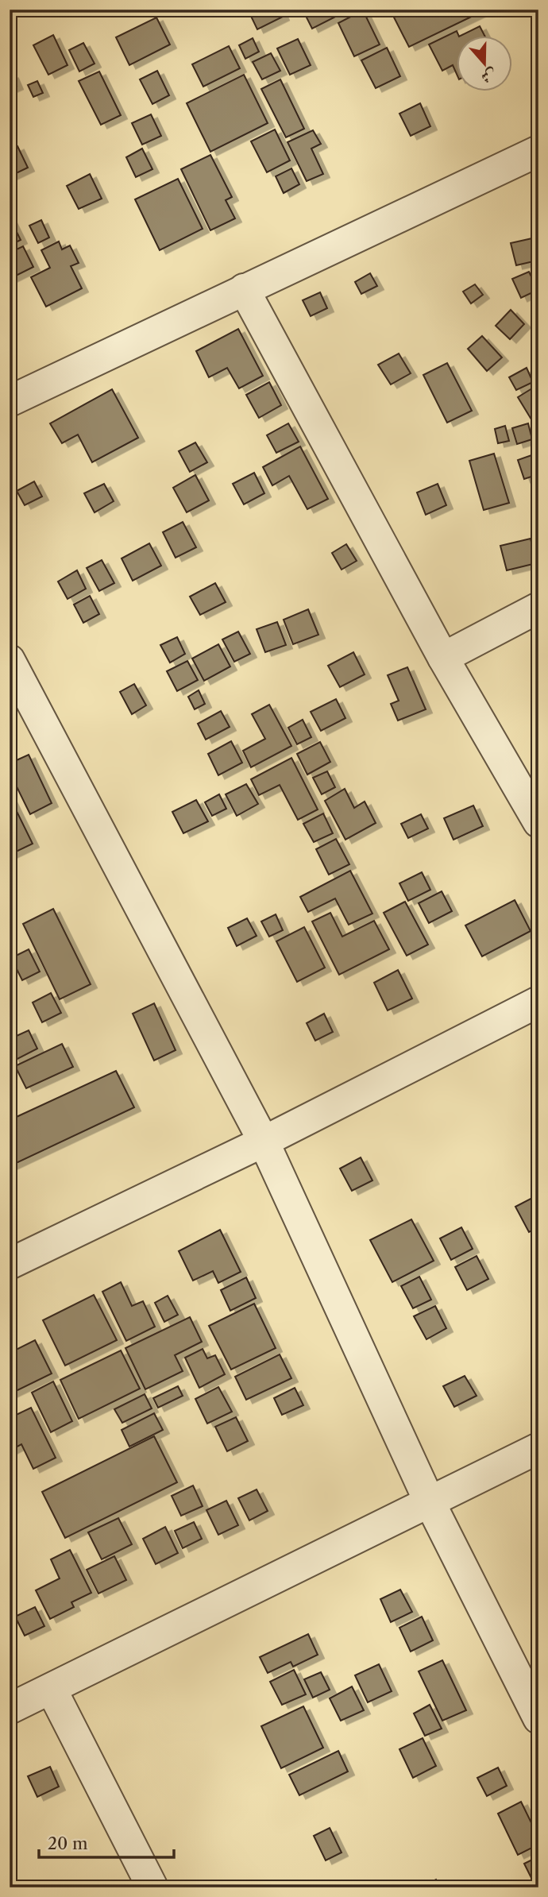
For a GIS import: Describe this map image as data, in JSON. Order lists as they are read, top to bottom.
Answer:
{
  "scale_bar": "20 m",
  "north": "bottom"
}
